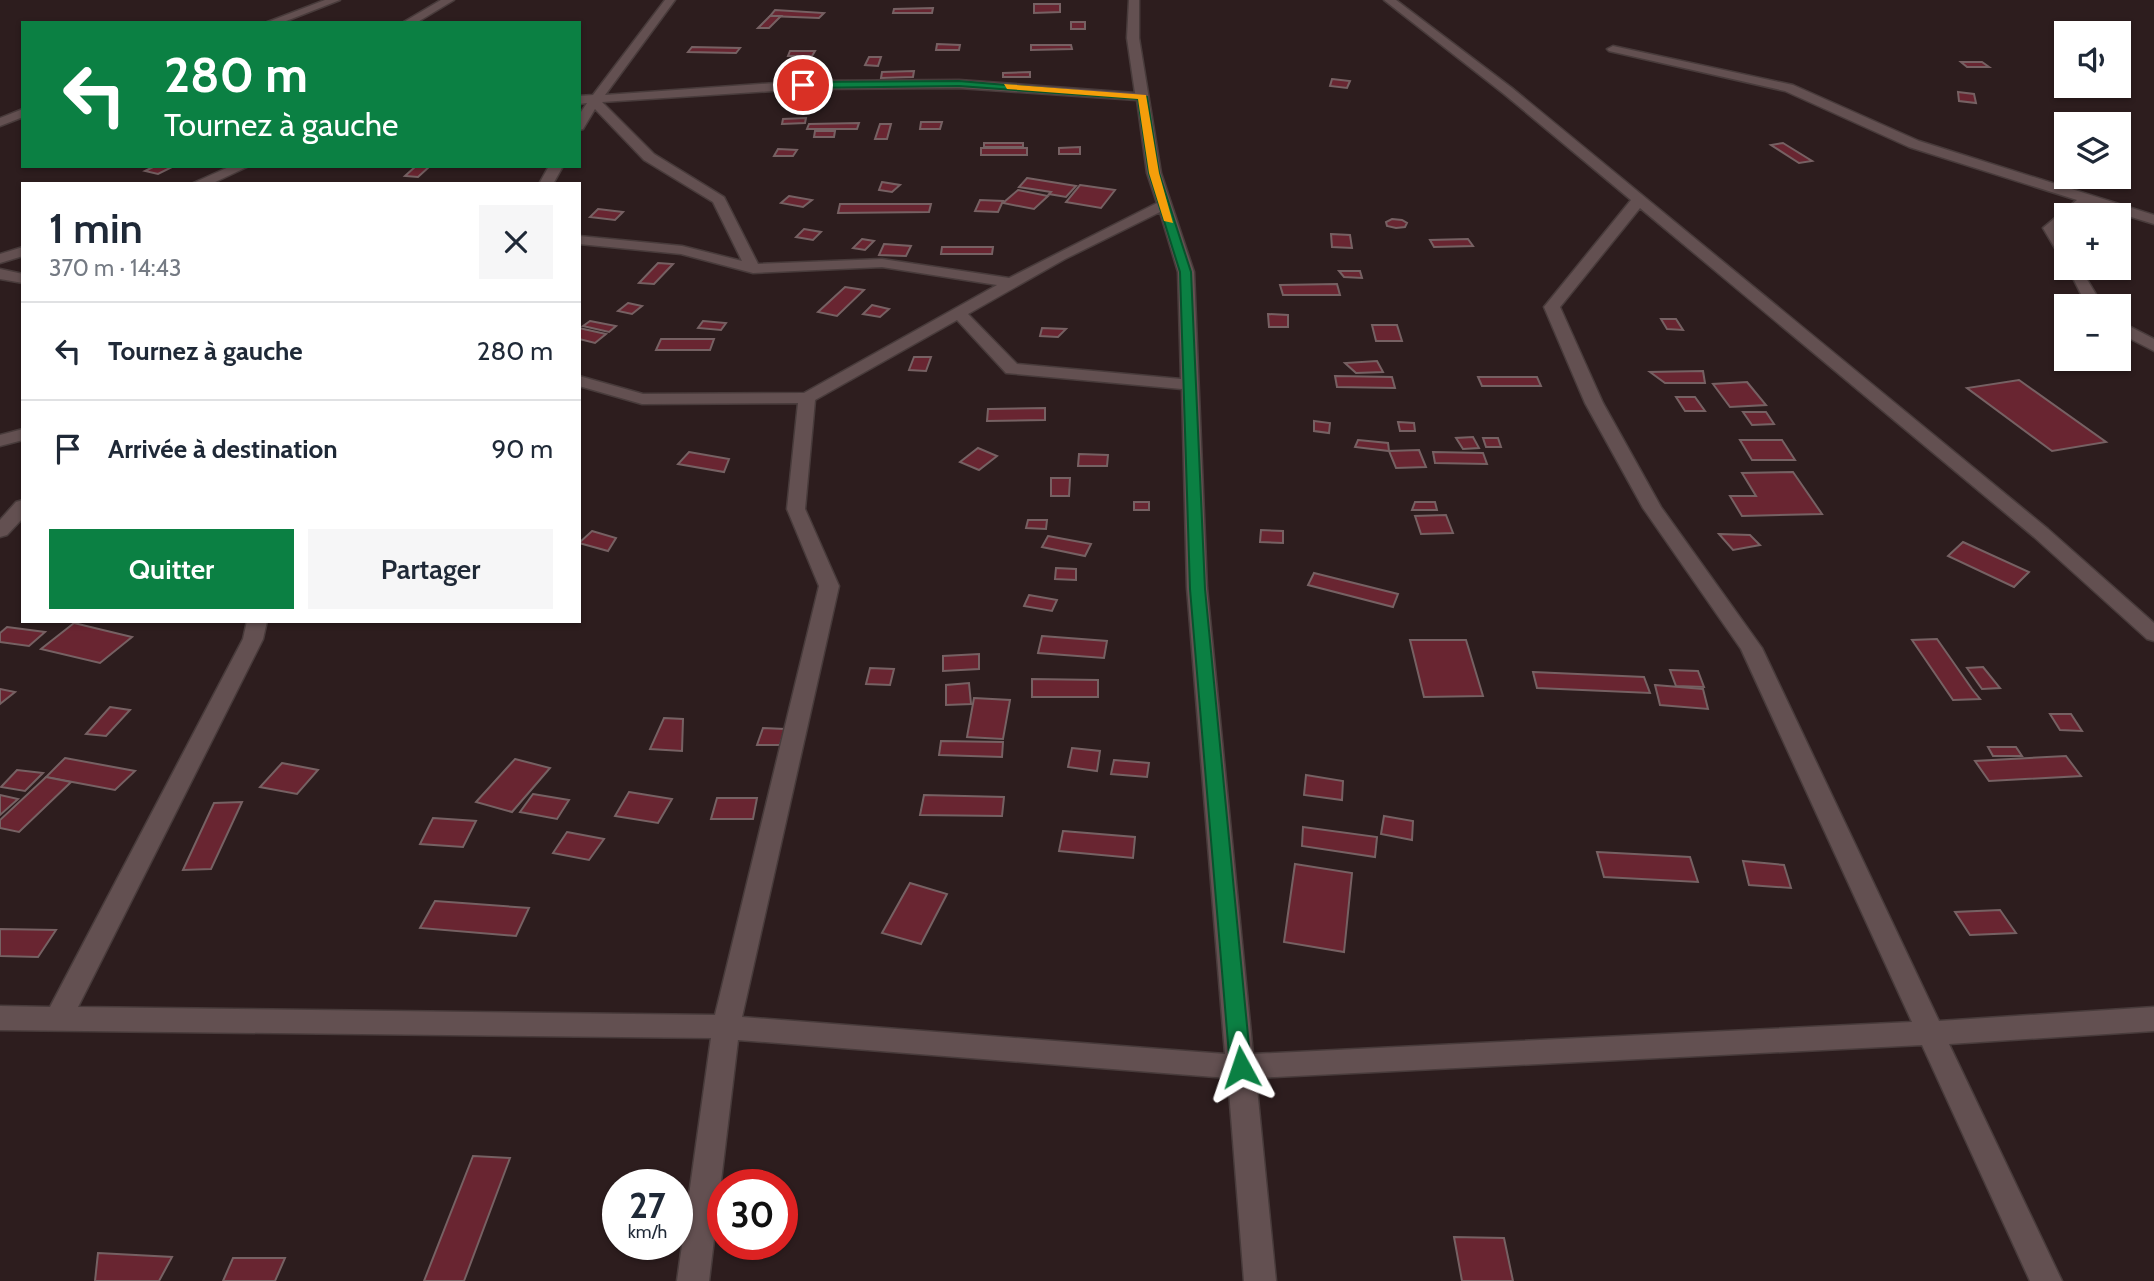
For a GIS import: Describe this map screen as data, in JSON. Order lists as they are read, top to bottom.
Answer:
{
  "page": {
    "map_buttons": ["+", "−"],
    "turn": ["280 m", "Tournez à gauche"],
    "heading": ["1 min", "370 m · 14:43"],
    "list": [
      {
        "name": "Tournez à gauche",
        "value": "280 m"
      },
      {
        "name": "Arrivée à destination",
        "value": "90 m"
      }
    ],
    "buttons": ["Quitter", "Partager"],
    "speed": "27 km/h",
    "limit": "30"
  }
}
